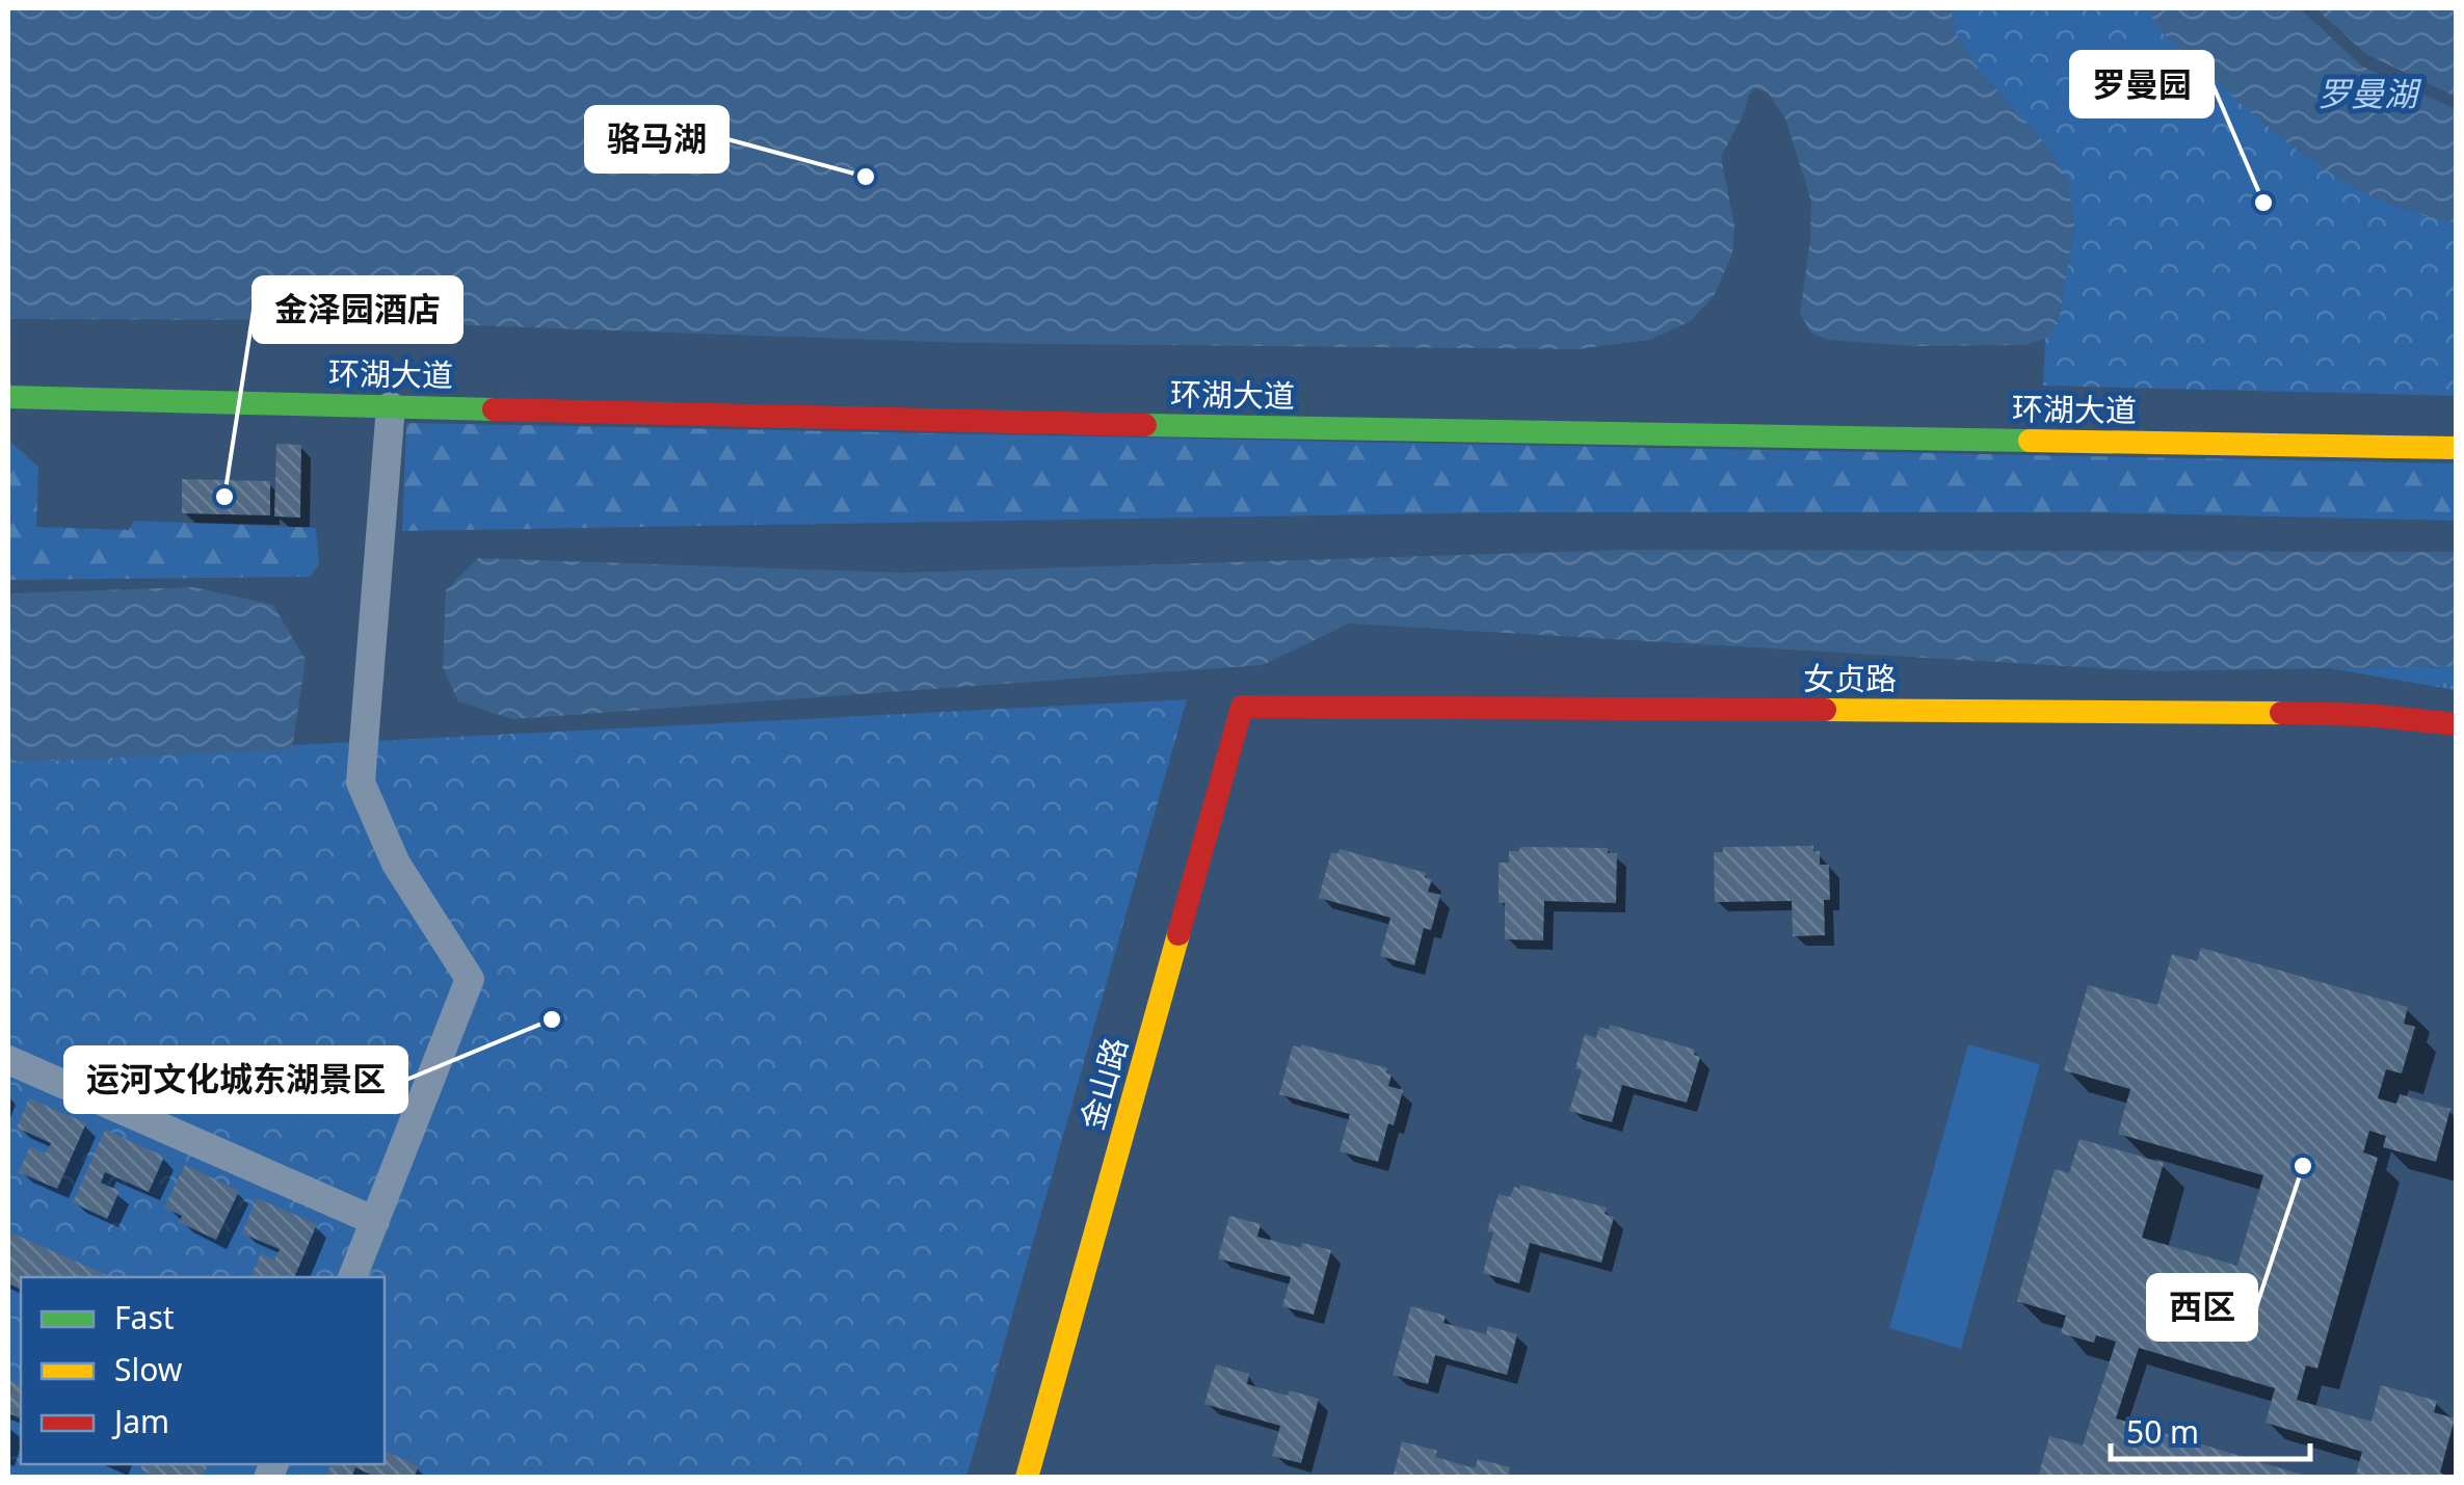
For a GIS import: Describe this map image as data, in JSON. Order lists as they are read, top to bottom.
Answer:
{
  "streets": {
    "main road": ["环湖大道", "女贞路", "金山路"]
  },
  "crossings": [
    ["女贞路", "金山路"]
  ],
  "water": ["罗曼湖"],
  "places": [
    "骆马湖",
    "罗曼园",
    "金泽园酒店",
    "运河文化城东湖景区",
    "西区"
  ],
  "legend": ["Fast", "Slow", "Jam"],
  "scale_bar": "50 m"
}
